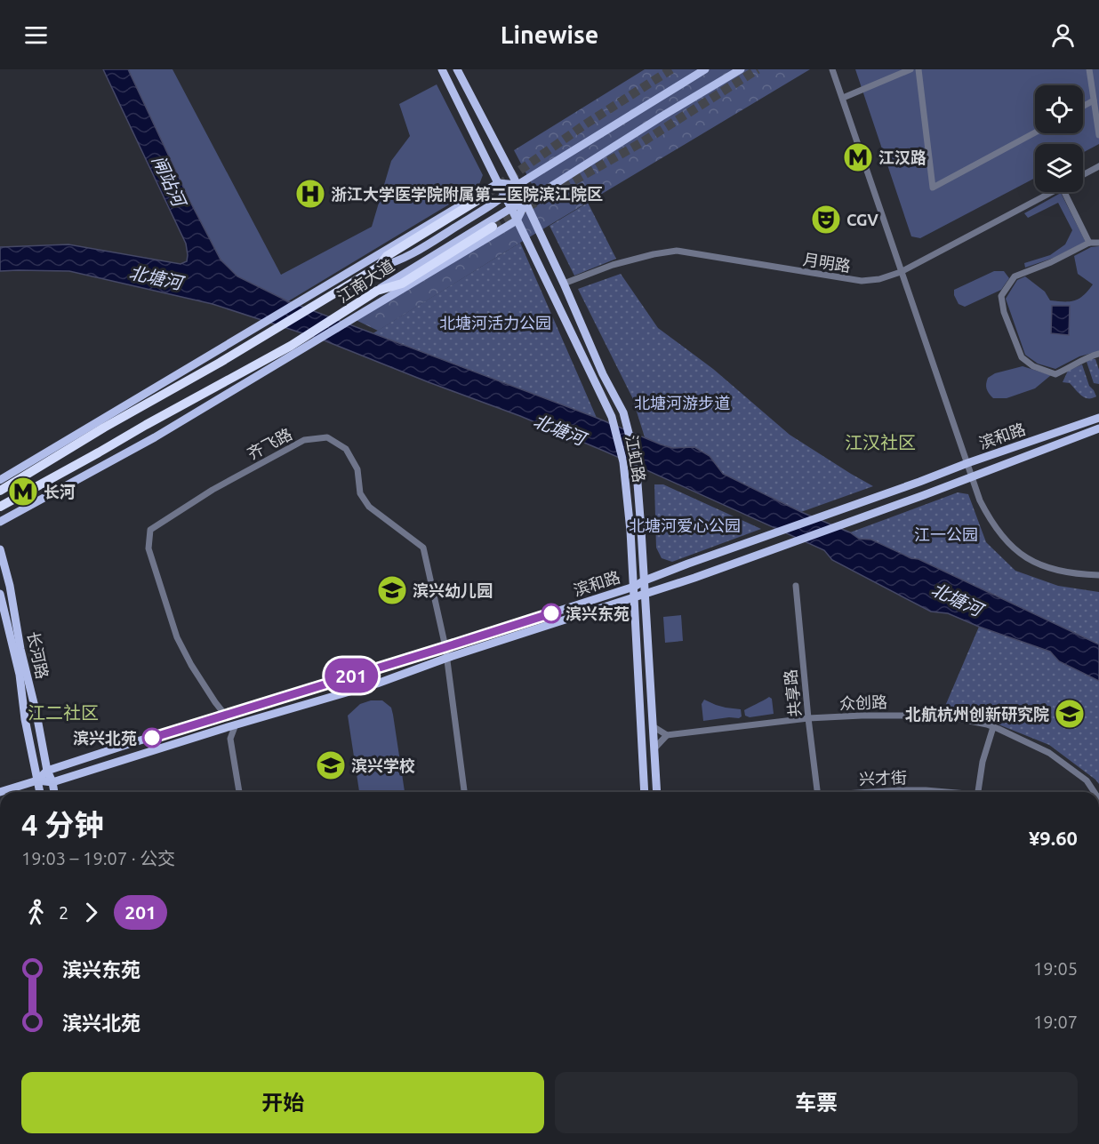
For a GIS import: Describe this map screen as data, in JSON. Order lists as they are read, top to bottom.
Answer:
{
  "streets": {
    "highway": ["江南大道"],
    "main road": ["滨和路", "江虹路", "长河路"],
    "street": [
      "月明路",
      "齐飞路",
      "共享路",
      "众创路",
      "兴才街"
    ]
  },
  "crossings": [
    ["月明路", "江虹路"],
    ["江南大道", "江虹路"],
    ["滨和路", "齐飞路"],
    ["滨和路", "江虹路"],
    ["滨和路", "长河路"],
    ["共享路", "众创路"]
  ],
  "districts": ["江汉社区", "江二社区"],
  "water": ["闸站河", "北塘河"],
  "parks": [
    "北塘河活力公园",
    "北塘河游步道",
    "北塘河爱心公园",
    "江一公园"
  ],
  "places": {
    "metro station": ["江汉路", "长河"],
    "hospital": ["浙江大学医学院附属第二医院滨江院区"],
    "theatre": ["CGV"],
    "school or university": ["滨兴幼儿园", "北航杭州创新研究院", "滨兴学校"],
    "other": ["滨兴东苑", "滨兴北苑"]
  },
  "lines": ["bus line 201"],
  "page": {
    "header": "Linewise",
    "on_map": "201",
    "heading": ["4 分钟", "19:03 – 19:07 · 公交", "¥9.60"],
    "legs": ["2", "201"],
    "list": [
      {
        "name": "滨兴东苑",
        "value": "19:05"
      },
      {
        "name": "滨兴北苑",
        "value": "19:07"
      }
    ],
    "buttons": ["开始", "车票"]
  }
}
